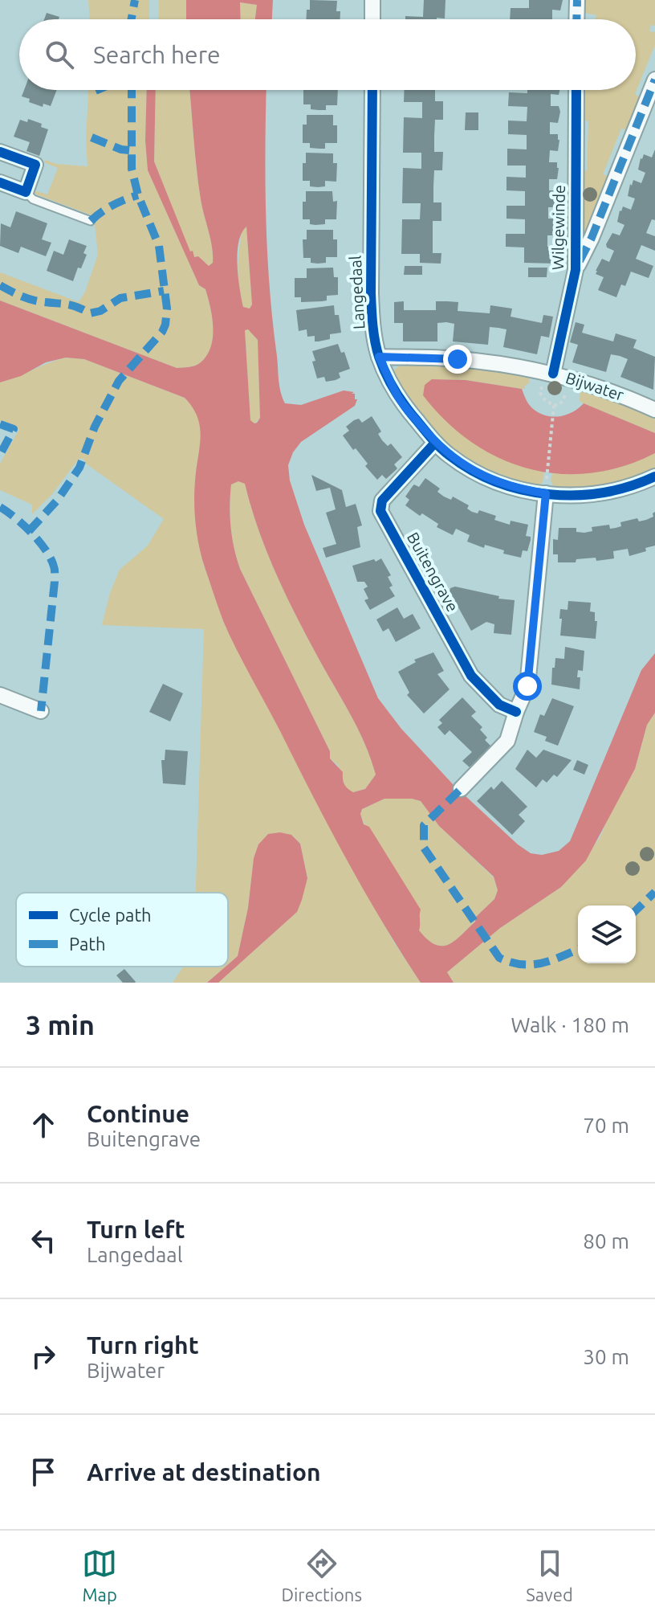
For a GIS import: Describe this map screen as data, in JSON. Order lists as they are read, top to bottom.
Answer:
{
  "streets": {
    "street": [
      "Wilgewinde",
      "Langedaal",
      "Bijwater",
      "Buitengrave"
    ]
  },
  "crossings": [
    ["Wilgewinde", "Bijwater"],
    ["Langedaal", "Bijwater"],
    ["Langedaal", "Buitengrave"]
  ],
  "legend": ["Cycle path", "Path"],
  "page": {
    "search": "Search here",
    "heading": ["3 min", "Walk · 180 m"],
    "list": [
      ["Continue", "Buitengrave", "70 m"],
      ["Turn left", "Langedaal", "80 m"],
      ["Turn right", "Bijwater", "30 m"],
      "Arrive at destination"
    ],
    "nav": ["Map", "Directions", "Saved"]
  }
}
